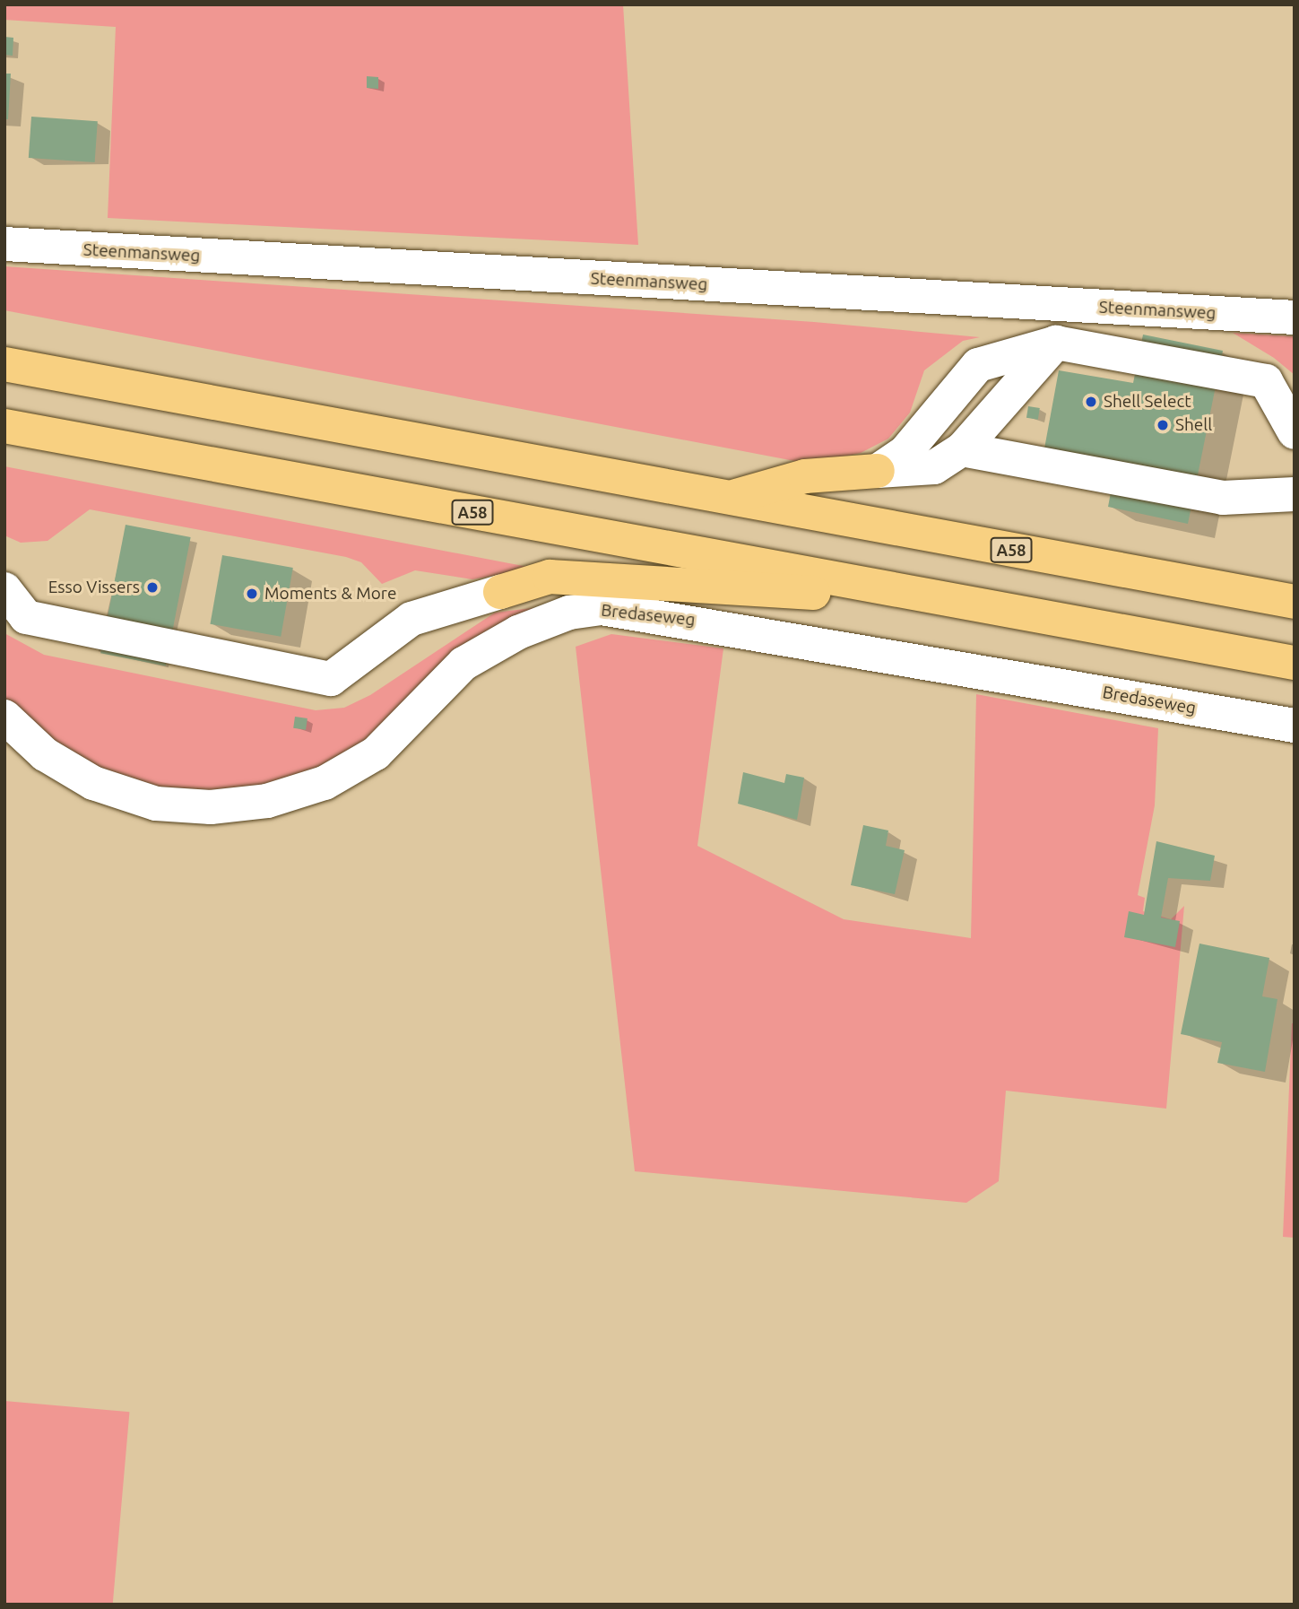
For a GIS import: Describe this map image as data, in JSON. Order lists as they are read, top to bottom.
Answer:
{
  "streets": {
    "highway": ["A58"],
    "street": ["Steenmansweg", "Bredaseweg"]
  },
  "places": [
    "Shell Select",
    "Shell",
    "Esso Vissers",
    "Moments & More"
  ]
}
